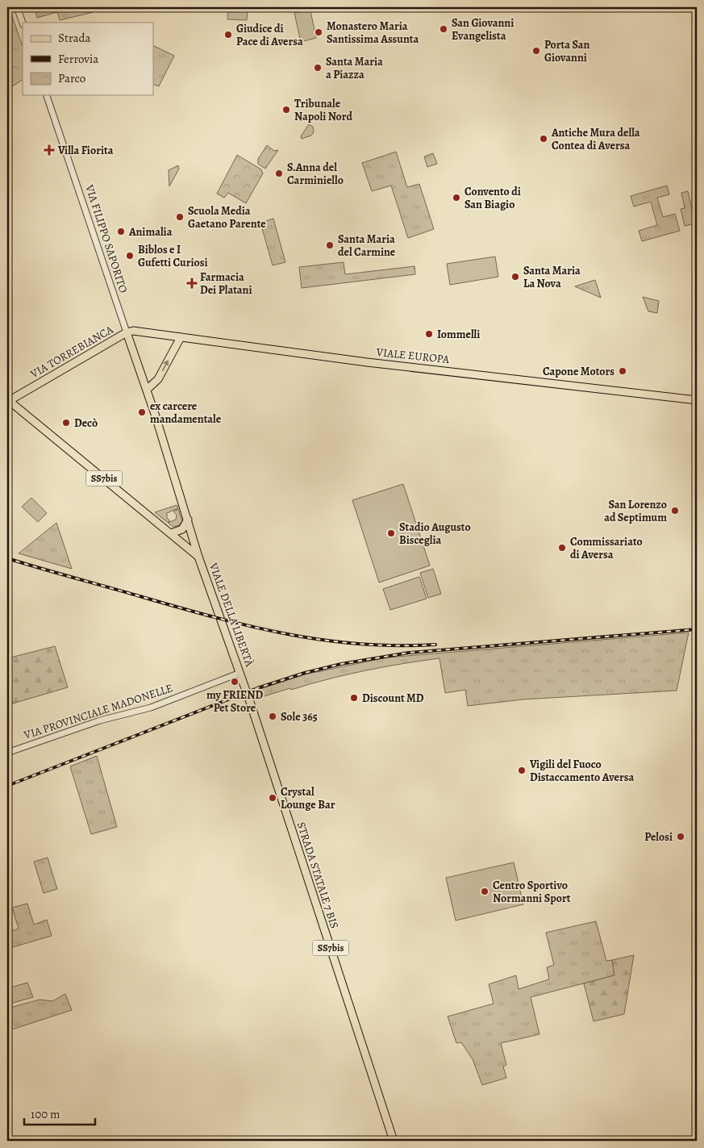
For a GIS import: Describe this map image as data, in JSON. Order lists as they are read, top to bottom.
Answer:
{
  "streets": {
    "main road": [
      "VIA FILIPPO SAPORITO",
      "VIA TORREBIANCA",
      "VIALE EUROPA",
      "SS7bis",
      "VIALE DELLA LIBERTÀ",
      "STRADA STATALE 7 BIS"
    ],
    "street": ["VIA PROVINCIALE MADONELLE"]
  },
  "crossings": [
    ["VIA FILIPPO SAPORITO", "VIA TORREBIANCA"],
    ["VIA FILIPPO SAPORITO", "VIALE EUROPA"],
    ["VIA FILIPPO SAPORITO", "VIALE DELLA LIBERTÀ"],
    ["VIA TORREBIANCA", "VIALE EUROPA"],
    ["VIA TORREBIANCA", "VIALE DELLA LIBERTÀ"],
    ["VIALE DELLA LIBERTÀ", "VIA PROVINCIALE MADONELLE"],
    ["VIALE DELLA LIBERTÀ", "STRADA STATALE 7 BIS"]
  ],
  "places": {
    "other": [
      "San Giovanni Evangelista",
      "Monastero Maria Santissima Assunta",
      "Giudice di Pace di Aversa",
      "Porta San Giovanni",
      "Santa Maria a Piazza",
      "Tribunale Napoli Nord",
      "Antiche Mura della Contea di Aversa",
      "S.Anna del Carminiello",
      "Convento di San Biagio",
      "Scuola Media Gaetano Parente",
      "Animalia",
      "Santa Maria del Carmine",
      "Biblos e I Gufetti Curiosi",
      "Santa Maria La Nova",
      "Iommelli",
      "Capone Motors",
      "ex carcere mandamentale",
      "Decò",
      "San Lorenzo ad Septimum",
      "Stadio Augusto Bisceglia",
      "Commissariato di Aversa",
      "my FRIEND Pet Store",
      "Discount MD",
      "Sole 365",
      "Vigili del Fuoco Distaccamento Aversa",
      "Crystal Lounge Bar",
      "Pelosi",
      "Centro Sportivo Normanni Sport"
    ],
    "health": ["Villa Fiorita", "Farmacia Dei Platani"]
  },
  "legend": ["Strada", "Ferrovia", "Parco"],
  "scale_bar": "100 m"
}
